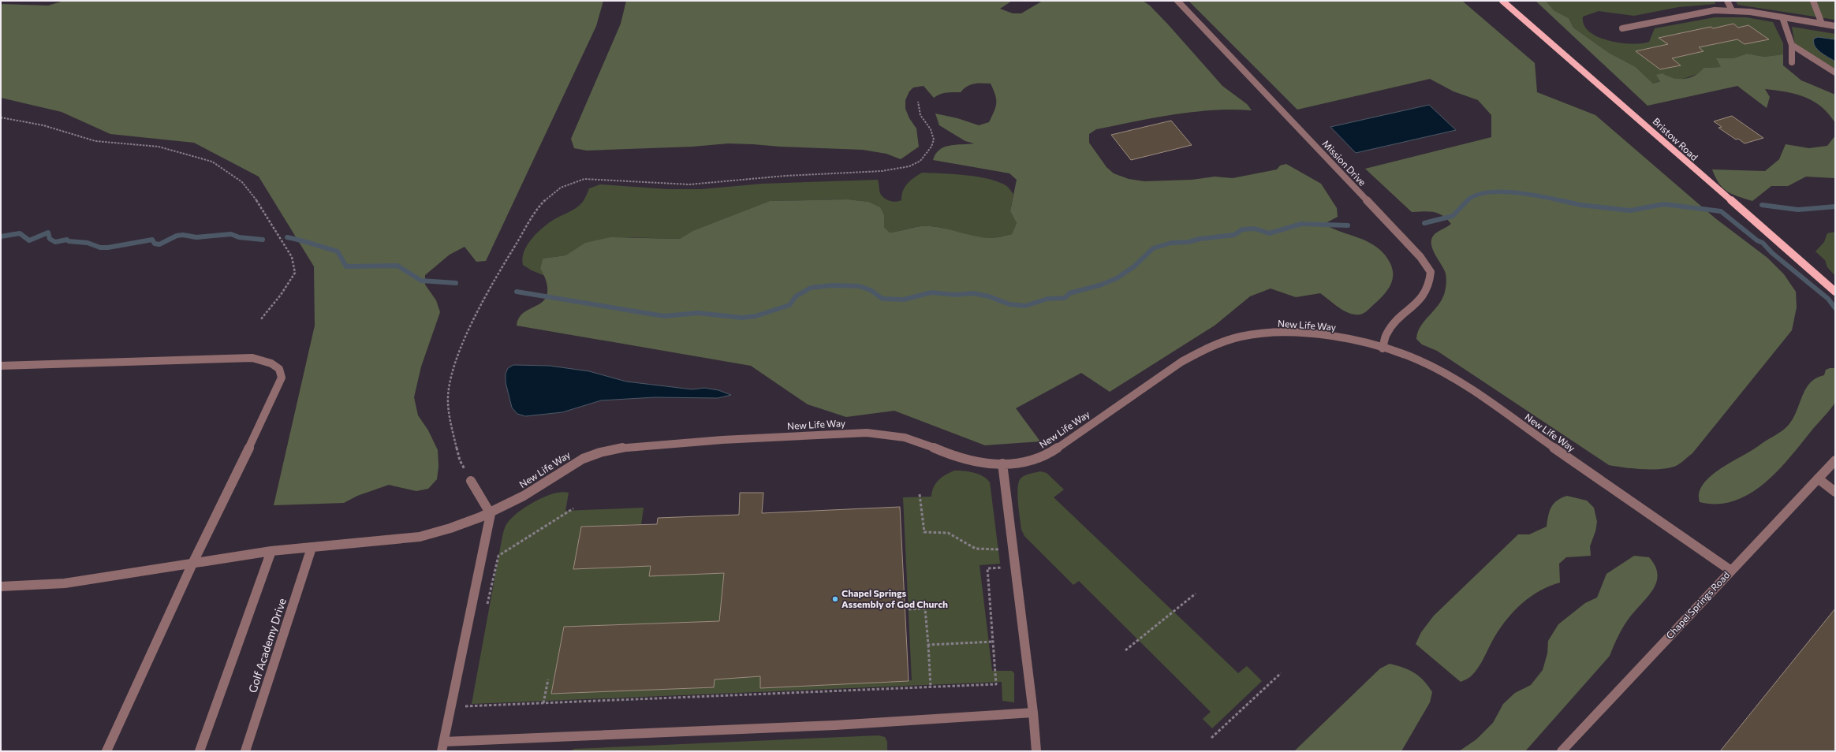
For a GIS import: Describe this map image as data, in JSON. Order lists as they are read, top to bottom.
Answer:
{
  "streets": {
    "main road": ["Bristow Road"],
    "street": [
      "Mission Drive",
      "New Life Way",
      "Chapel Springs Road",
      "Golf Academy Drive"
    ]
  },
  "crossings": [
    ["Mission Drive", "New Life Way"],
    ["New Life Way", "Chapel Springs Road"],
    ["New Life Way", "Golf Academy Drive"]
  ],
  "places": ["Chapel Springs Assembly of God Church"]
}
